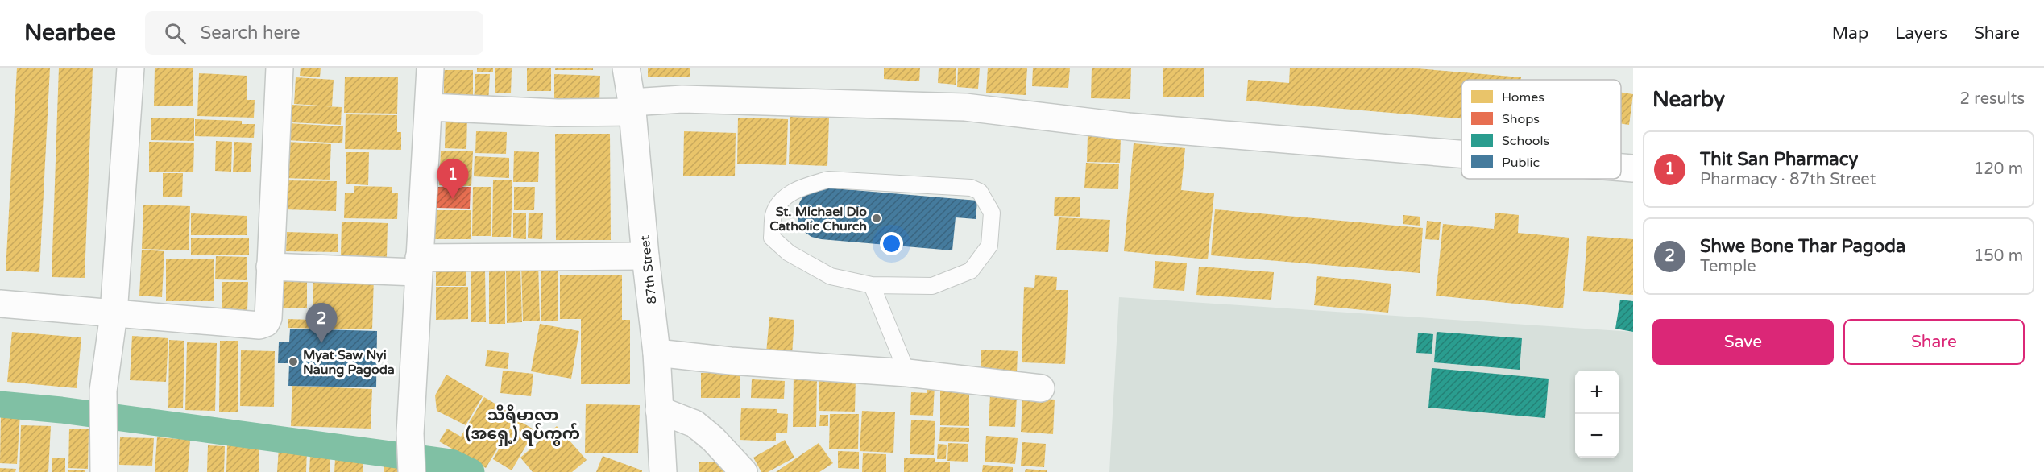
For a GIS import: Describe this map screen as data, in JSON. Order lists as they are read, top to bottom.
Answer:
{
  "streets": {
    "street": ["87th Street"]
  },
  "districts": ["သီရိမာလာ (အရှေ့) ရပ်ကွက်"],
  "places": ["St. Michael Dio Catholic Church", "Myat Saw Nyi Naung Pagoda"],
  "legend": [
    "Homes",
    "Shops",
    "Schools",
    "Public"
  ],
  "page": {
    "header": "Nearbee",
    "search": "Search here",
    "nav": ["Map", "Layers", "Share"],
    "heading": ["Nearby", "2 results"],
    "list": [
      {
        "mark": "1",
        "name": "Thit San Pharmacy",
        "note": "Pharmacy · 87th Street",
        "value": "120 m"
      },
      {
        "mark": "2",
        "name": "Shwe Bone Thar Pagoda",
        "note": "Temple",
        "value": "150 m"
      }
    ],
    "pins": ["1", "2"],
    "buttons": ["Save", "Share"],
    "map_buttons": ["+", "−"]
  }
}
